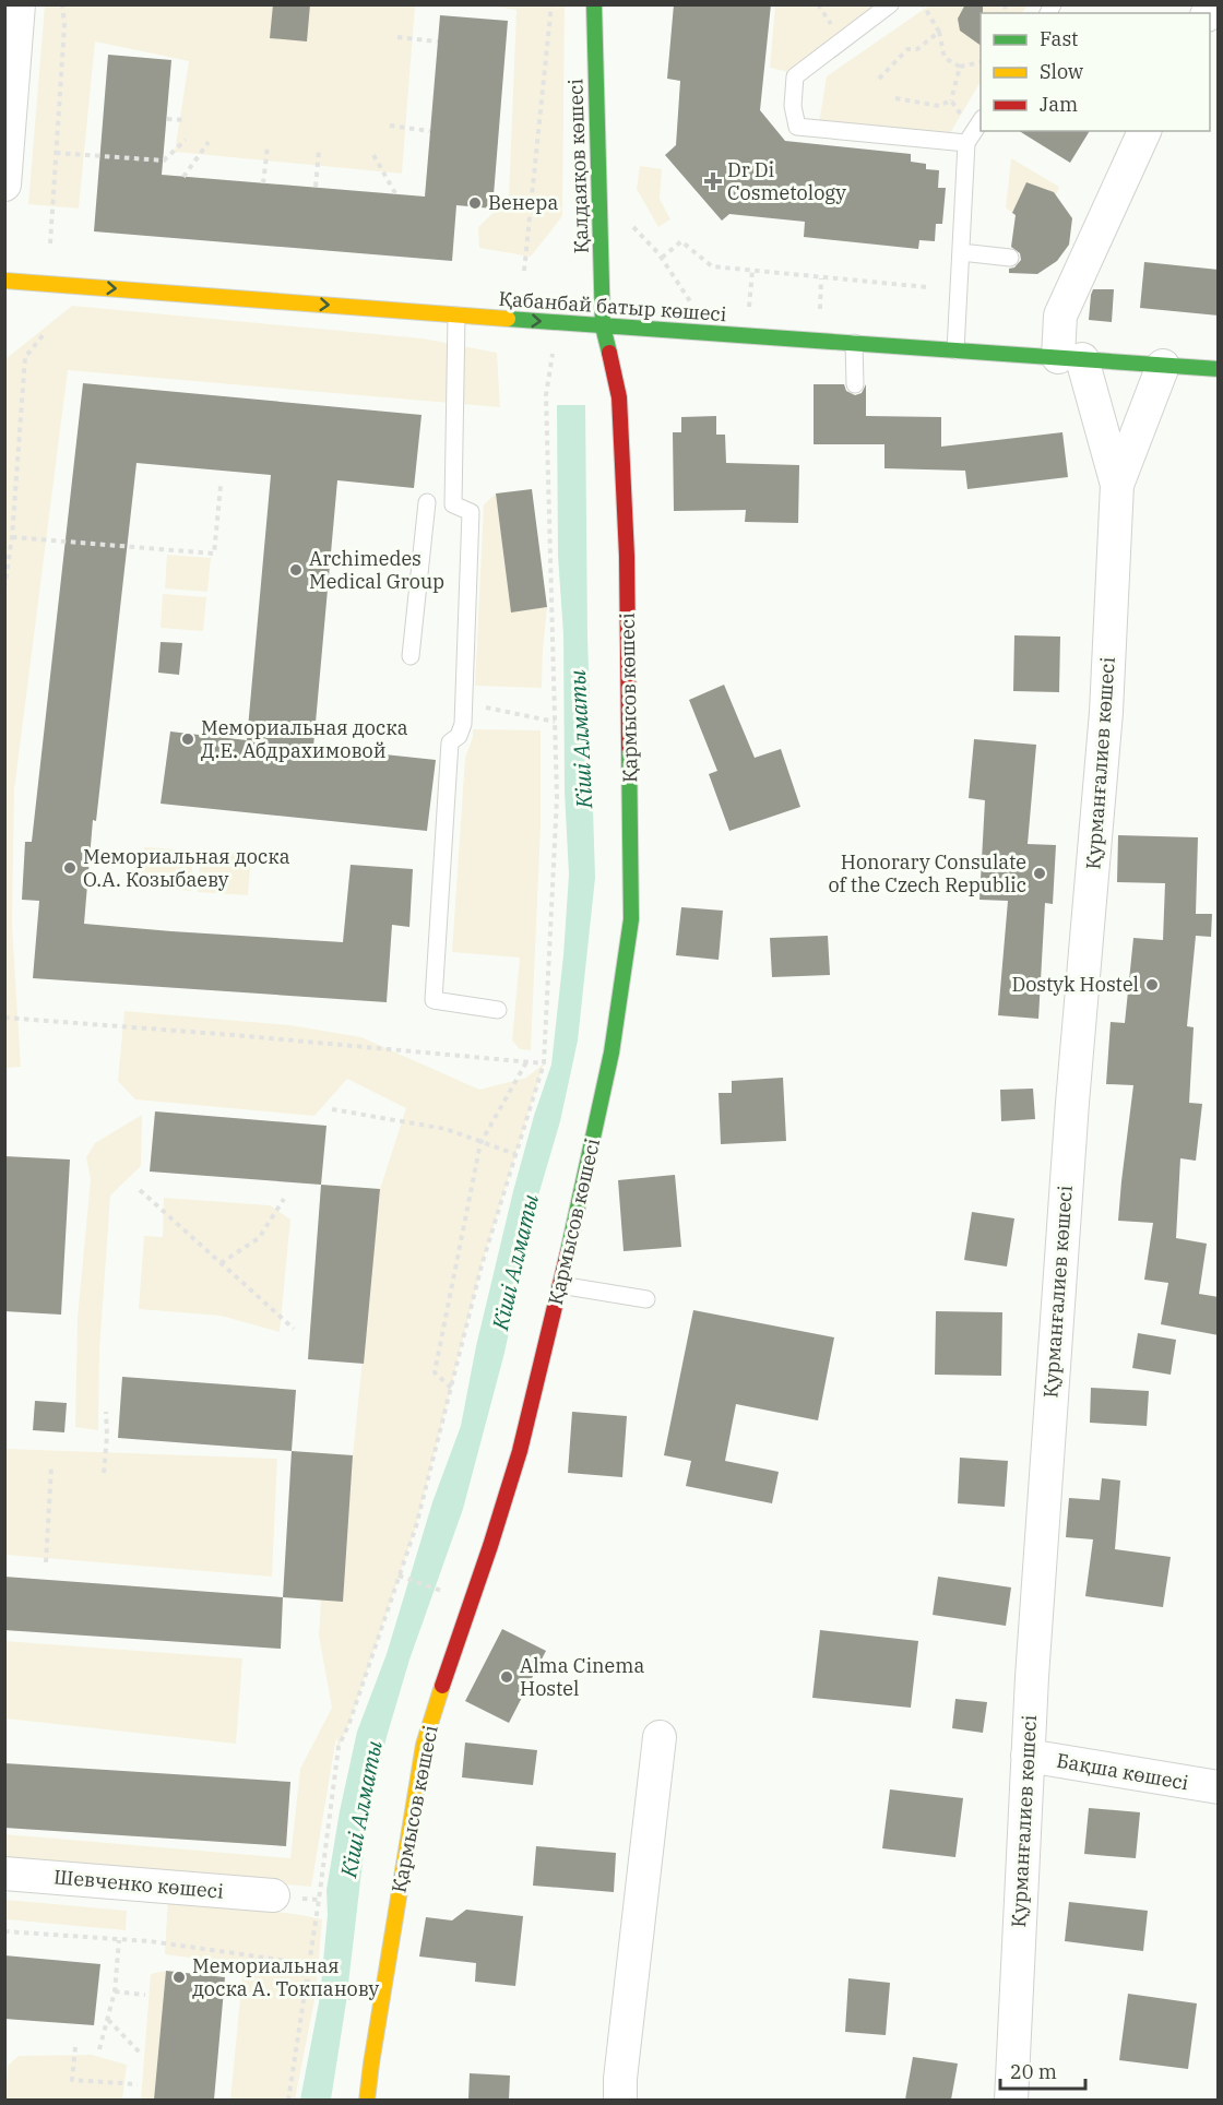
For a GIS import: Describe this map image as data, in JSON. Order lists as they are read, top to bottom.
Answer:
{
  "streets": {
    "street": [
      "Қалдаяқов көшесі",
      "Қабанбай батыр көшесі",
      "Қармысов көшесі",
      "Қурманғалиев көшесі",
      "Бақша көшесі",
      "Шевченко көшесі"
    ]
  },
  "crossings": [
    ["Қалдаяқов көшесі", "Қабанбай батыр көшесі"],
    ["Қалдаяқов көшесі", "Қармысов көшесі"],
    ["Қабанбай батыр көшесі", "Қармысов көшесі"],
    ["Қурманғалиев көшесі", "Бақша көшесі"]
  ],
  "one_way": ["Қабанбай батыр көшесі"],
  "water": ["Кіші Алматы"],
  "places": {
    "health": ["Dr Di Cosmetology"],
    "other": [
      "Венера",
      "Archimedes Medical Group",
      "Мемориальная доска Д.Е. Абдрахимовой",
      "Мемориальная доска О.А. Козыбаеву",
      "Honorary Consulate of the Czech Republic",
      "Dostyk Hostel",
      "Alma Cinema Hostel",
      "Мемориальная доска А. Токпанову"
    ]
  },
  "legend": ["Fast", "Slow", "Jam"],
  "scale_bar": "20 m"
}
